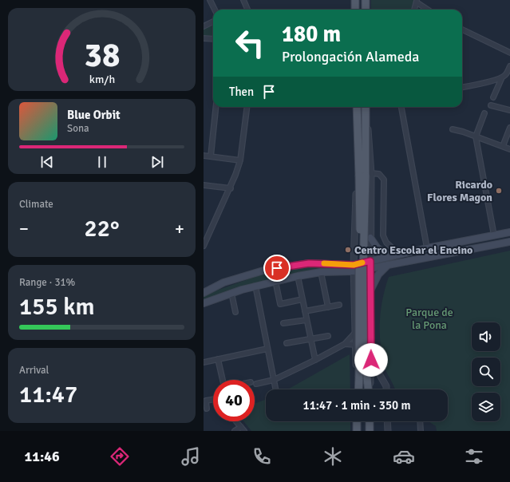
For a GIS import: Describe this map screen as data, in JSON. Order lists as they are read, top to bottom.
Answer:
{
  "parks": ["Parque de la Pona"],
  "places": ["Ricardo Flores Magon", "Centro Escolar el Encino"],
  "page": {
    "turn": ["180 m", "Prolongación Alameda"],
    "then": "Then",
    "song": ["Blue Orbit", "Sona"],
    "tile": [
      "Climate",
      ["Range · 31%", "155 km"],
      ["Arrival", "11:47"]
    ],
    "heat": ["−", "22°", "+"],
    "limit": "40",
    "trip": "11:47 · 1 min · 350 m",
    "tabs": "11:46",
    "gauge": ["38", "km/h"]
  }
}
